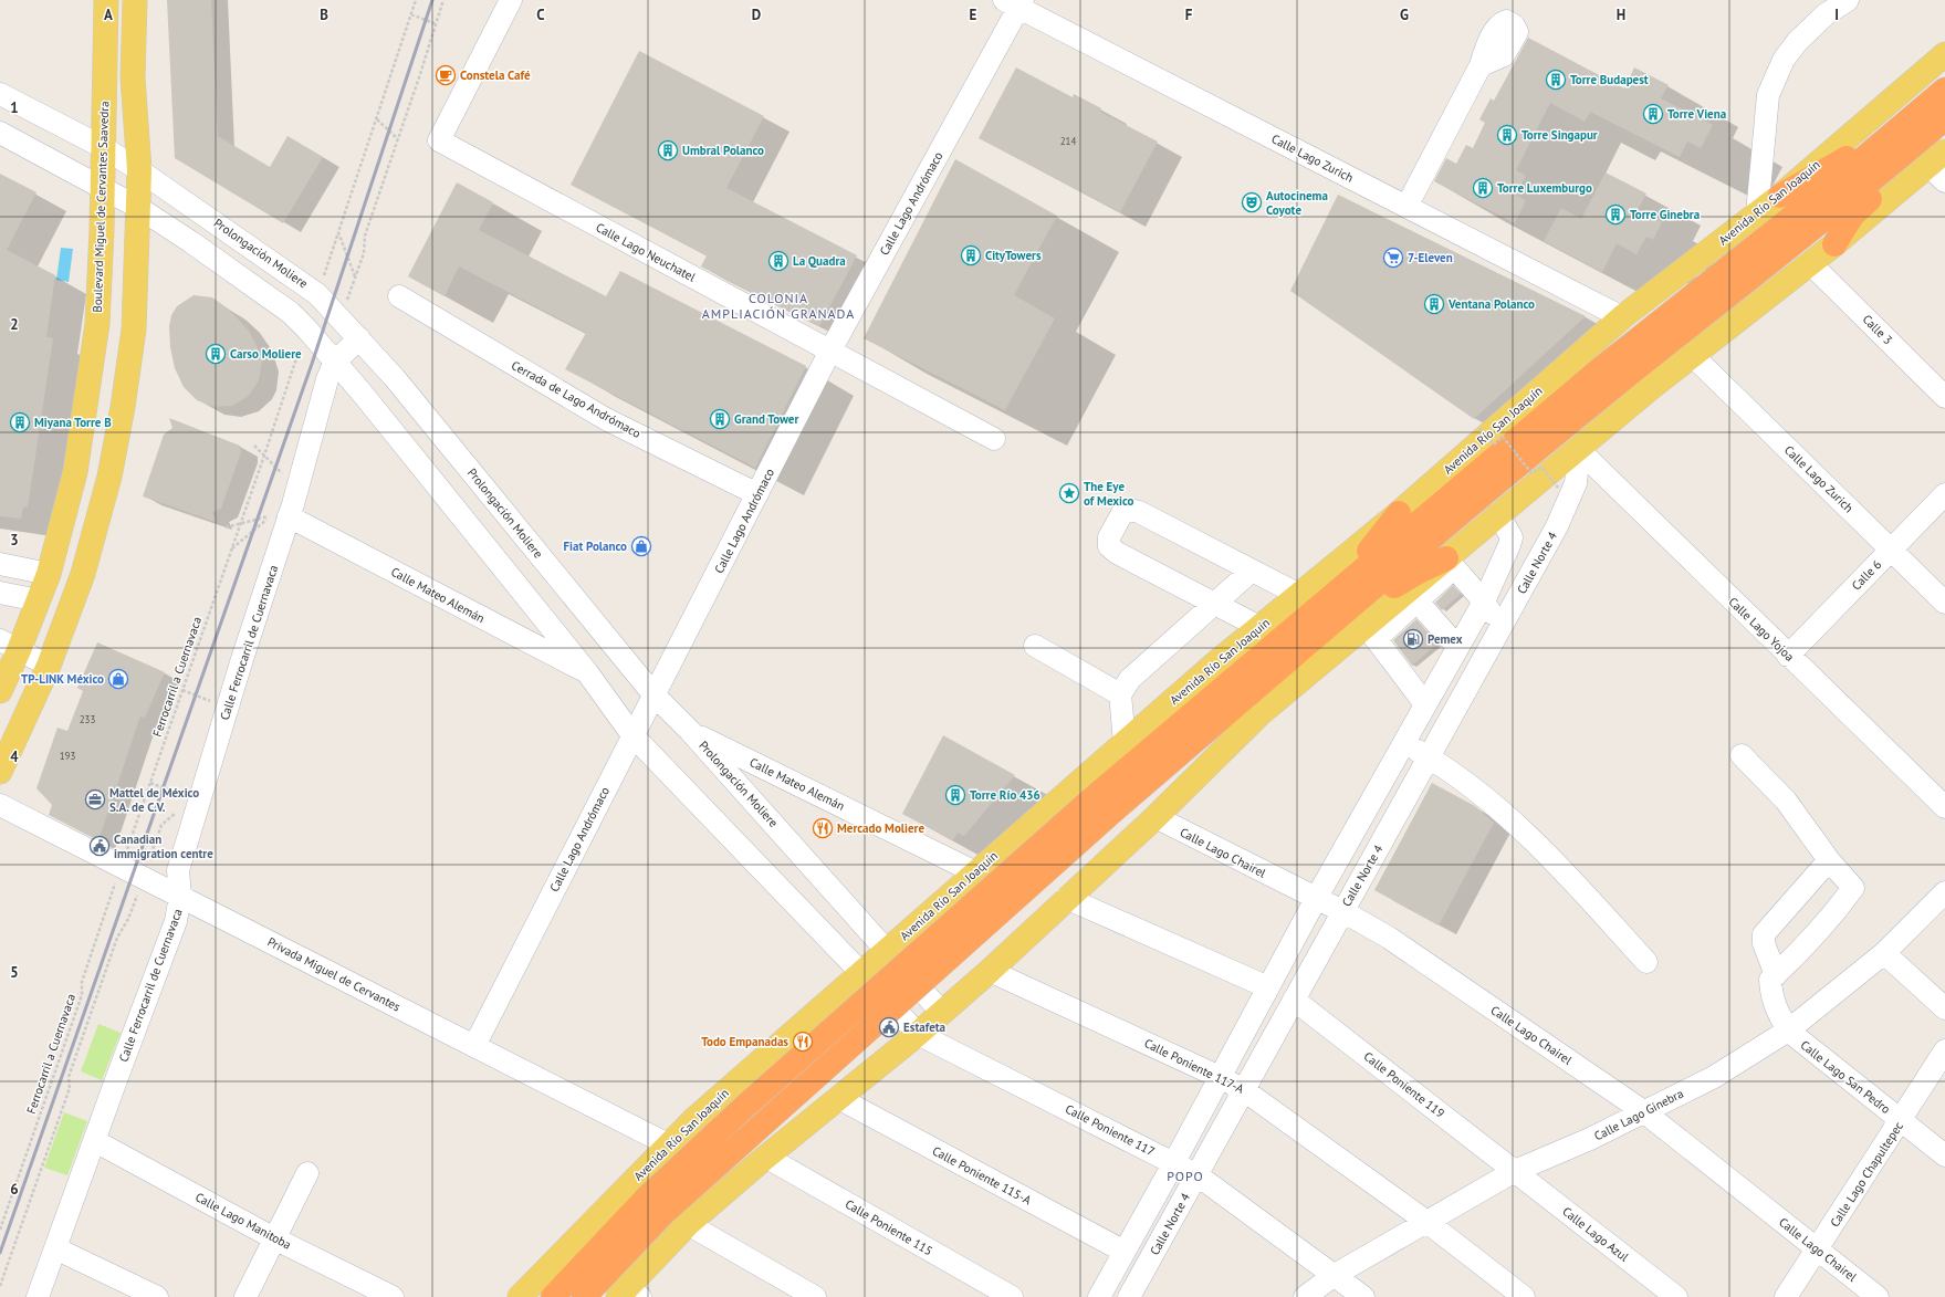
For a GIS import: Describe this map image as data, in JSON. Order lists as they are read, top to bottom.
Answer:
{
  "streets": {
    "highway": ["Avenida Río San Joaquín"],
    "main road": ["Boulevard Miguel de Cervantes Saavedra"],
    "street": [
      "Calle Lago Zurich",
      "Calle Lago Andrómaco",
      "Calle Lago Neuchatel",
      "Prolongación Moliere",
      "Calle 3",
      "Cerrada de Lago Andrómaco",
      "Calle Norte 4",
      "Calle 6",
      "Calle Mateo Alemán",
      "Calle Lago Yojoa",
      "Calle Ferrocarril de Cuernavaca",
      "Calle Lago Chairel",
      "Privada Miguel de Cervantes",
      "Calle Poniente 117-A",
      "Calle Lago San Pedro",
      "Calle Poniente 119",
      "Calle Lago Ginebra",
      "Calle Poniente 117",
      "Calle Lago Chapultepec",
      "Calle Poniente 115-A",
      "Calle Lago Manitoba",
      "Calle Poniente 115",
      "Calle Lago Azul"
    ],
    "path": ["Ferrocarril a Cuernavaca"]
  },
  "crossings": [
    ["Calle Lago Zurich", "Avenida Río San Joaquín"],
    ["Calle Lago Zurich", "Calle Lago Andrómaco"],
    ["Calle Lago Zurich", "Calle 6"],
    ["Avenida Río San Joaquín", "Prolongación Moliere"],
    ["Avenida Río San Joaquín", "Calle Mateo Alemán"],
    ["Avenida Río San Joaquín", "Privada Miguel de Cervantes"],
    ["Calle Lago Andrómaco", "Calle Lago Neuchatel"],
    ["Calle Lago Andrómaco", "Prolongación Moliere"],
    ["Calle Lago Andrómaco", "Cerrada de Lago Andrómaco"],
    ["Calle Lago Andrómaco", "Privada Miguel de Cervantes"],
    ["Boulevard Miguel de Cervantes Saavedra", "Prolongación Moliere"],
    ["Prolongación Moliere", "Calle Mateo Alemán"],
    ["Prolongación Moliere", "Calle Ferrocarril de Cuernavaca"],
    ["Calle Norte 4", "Calle Lago Yojoa"],
    ["Calle Norte 4", "Calle Lago Chairel"],
    ["Calle Norte 4", "Calle Poniente 117-A"],
    ["Calle Norte 4", "Calle Poniente 119"],
    ["Calle Norte 4", "Calle Poniente 117"],
    ["Calle 6", "Calle Lago Yojoa"],
    ["Calle Mateo Alemán", "Calle Ferrocarril de Cuernavaca"],
    ["Calle Ferrocarril de Cuernavaca", "Privada Miguel de Cervantes"],
    ["Calle Ferrocarril de Cuernavaca", "Calle Lago Manitoba"],
    ["Calle Lago Chairel", "Calle Lago Ginebra"],
    ["Calle Lago Chairel", "Calle Lago Chapultepec"],
    ["Calle Poniente 117-A", "Calle Lago Ginebra"],
    ["Calle Lago San Pedro", "Calle Lago Ginebra"],
    ["Calle Lago San Pedro", "Calle Lago Chapultepec"],
    ["Calle Poniente 119", "Calle Lago Ginebra"],
    ["Calle Poniente 119", "Calle Lago Azul"],
    ["Calle Lago Ginebra", "Calle Poniente 117"],
    ["Calle Lago Ginebra", "Calle Lago Azul"]
  ],
  "districts": ["COLONIA AMPLIACIÓN GRANADA", "POPO"],
  "places": {
    "cafe": ["Constela Café"],
    "building": [
      "Torre Budapest",
      "Torre Viena",
      "Torre Singapur",
      "Umbral Polanco",
      "Torre Luxemburgo",
      "Torre Ginebra",
      "CityTowers",
      "La Quadra",
      "Ventana Polanco",
      "Carso Moliere",
      "Grand Tower",
      "Miyana Torre B",
      "Torre Río 436"
    ],
    "theatre": ["Autocinema Coyote"],
    "supermarket": ["7-Eleven"],
    "place": ["The Eye of Mexico"],
    "shop": ["Fiat Polanco", "TP-LINK México"],
    "fuel station": ["Pemex"],
    "office": ["Mattel de México S.A. de C.V."],
    "restaurant": ["Mercado Moliere", "Todo Empanadas"],
    "public building": ["Canadian immigration centre", "Estafeta"]
  },
  "house_numbers": ["214", "233", "193"],
  "grid": {
    "columns": [
      "A",
      "B",
      "C",
      "D",
      "E",
      "F",
      "G",
      "H",
      "I"
    ],
    "rows": [
      "1",
      "2",
      "3",
      "4",
      "5",
      "6"
    ]
  }
}
